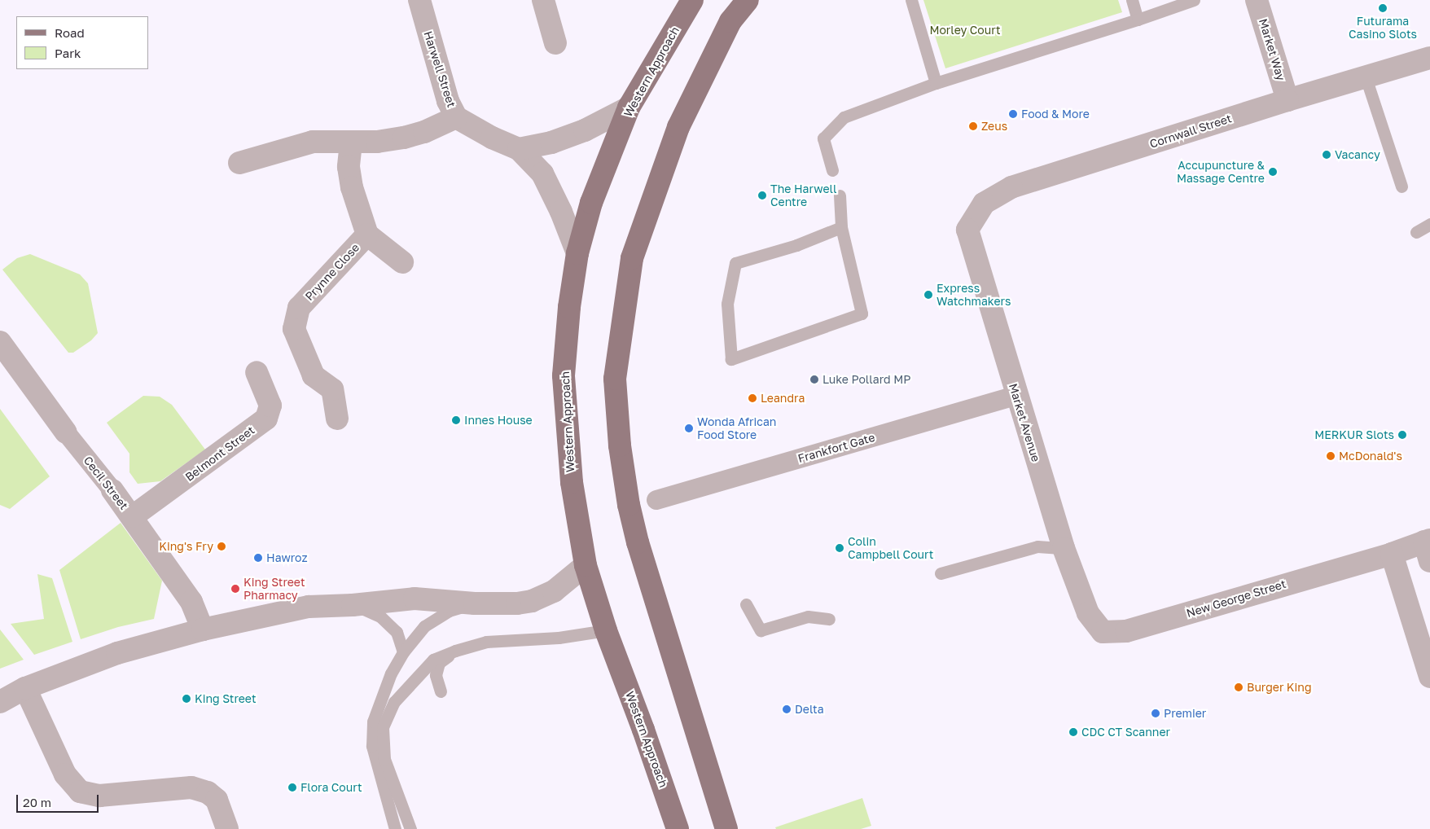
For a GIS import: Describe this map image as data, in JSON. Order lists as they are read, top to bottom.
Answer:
{
  "streets": {
    "main road": ["Western Approach"],
    "street": [
      "Market Way",
      "Harwell Street",
      "Cornwall Street",
      "Prynne Close",
      "Market Avenue",
      "Frankfort Gate",
      "Belmont Street",
      "Cecil Street",
      "New George Street"
    ]
  },
  "crossings": [
    ["Market Way", "Cornwall Street"],
    ["Harwell Street", "Western Approach"],
    ["Cornwall Street", "Market Avenue"],
    ["Market Avenue", "Frankfort Gate"],
    ["Market Avenue", "New George Street"],
    ["Belmont Street", "Cecil Street"]
  ],
  "parks": ["Morley Court"],
  "places": [
    "Futurama Casino Slots",
    "Food & More",
    "Zeus",
    "Vacancy",
    "Accupuncture & Massage Centre",
    "The Harwell Centre",
    "Express Watchmakers",
    "Luke Pollard MP",
    "Leandra",
    "Innes House",
    "Wonda African Food Store",
    "MERKUR Slots",
    "McDonald's",
    "King's Fry",
    "Colin Campbell Court",
    "Hawroz",
    "King Street Pharmacy",
    "Burger King",
    "King Street",
    "Delta",
    "Premier",
    "CDC CT Scanner",
    "Flora Court"
  ],
  "legend": ["Road", "Park"],
  "scale_bar": "20 m"
}
